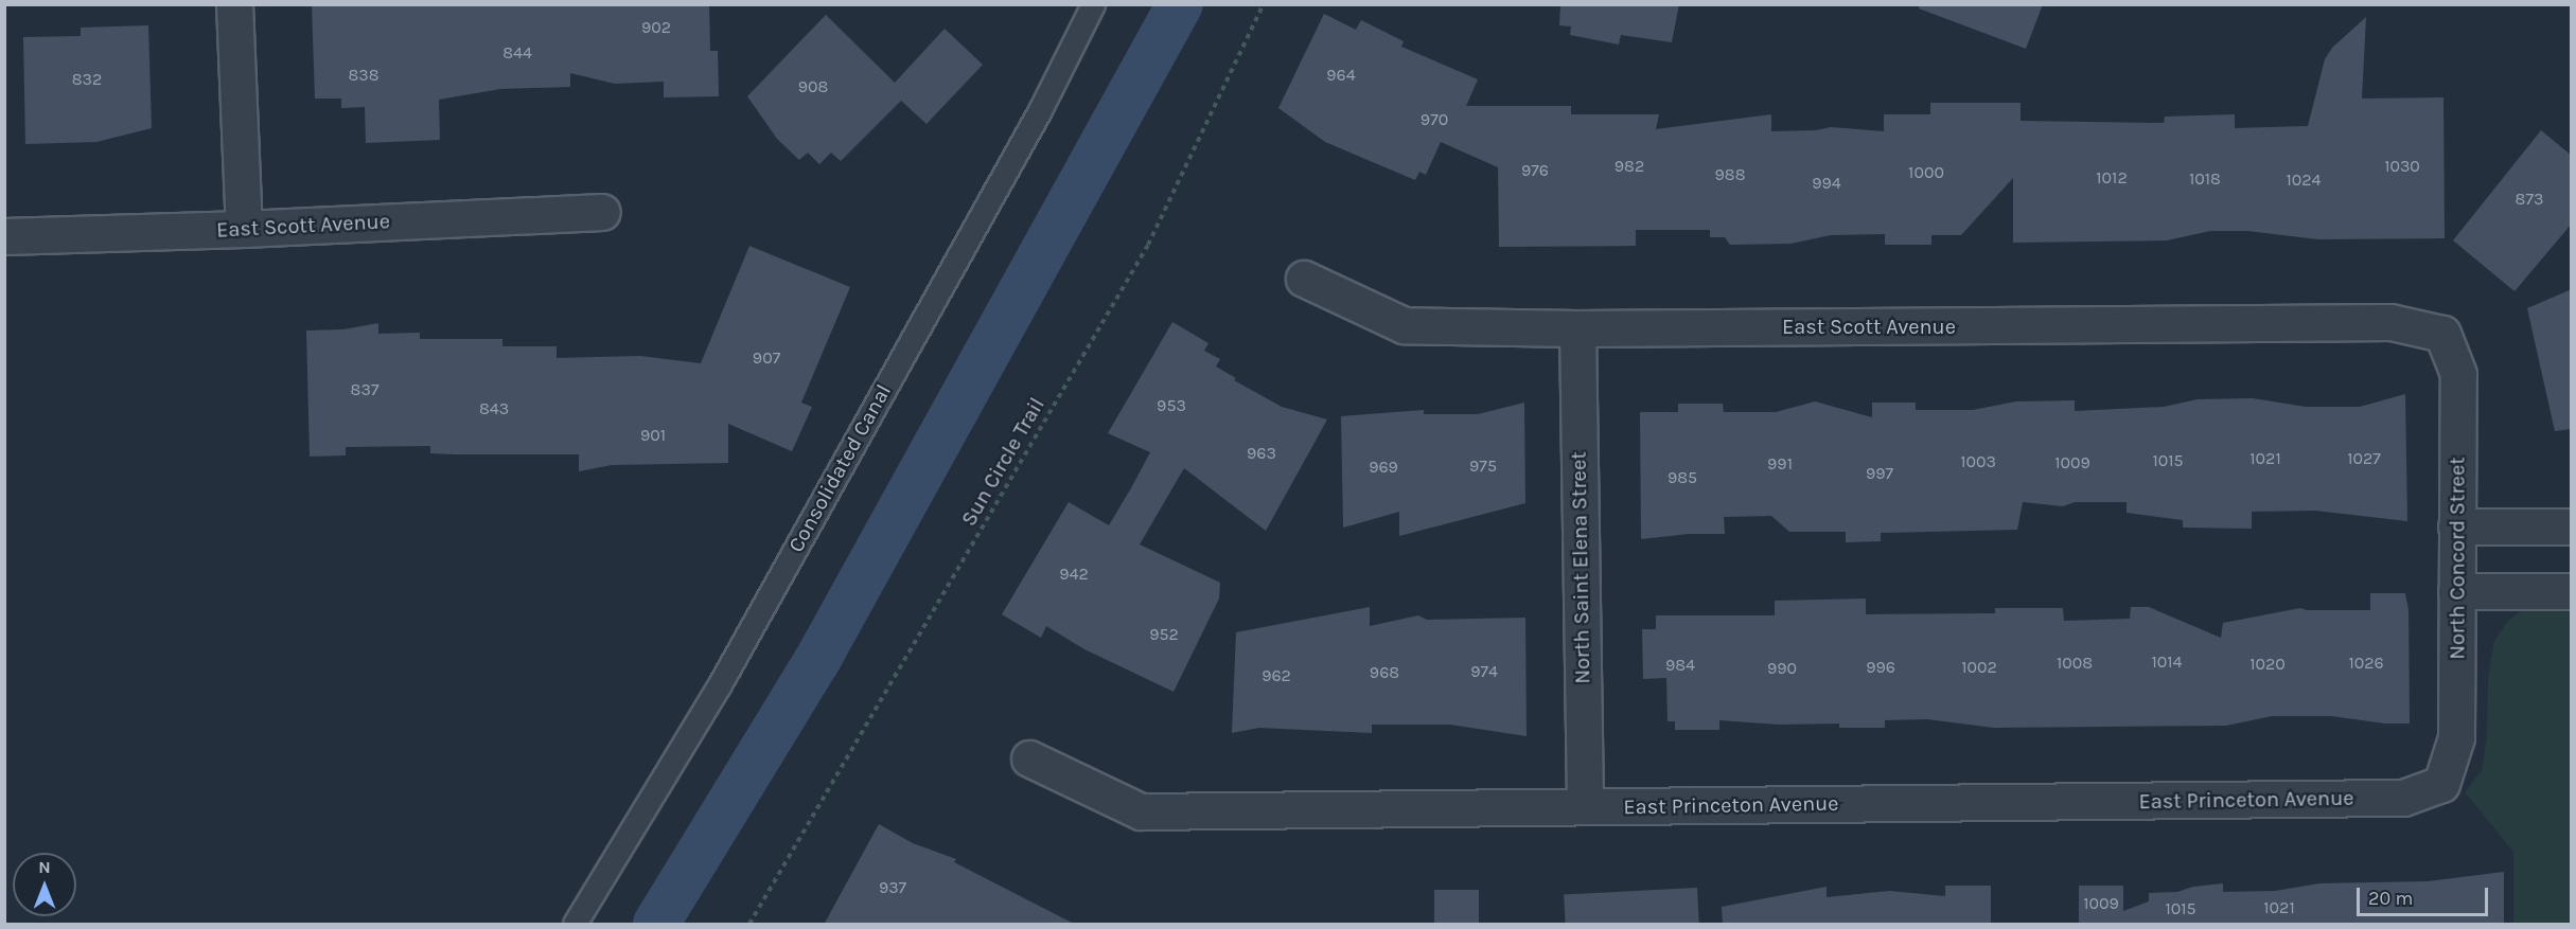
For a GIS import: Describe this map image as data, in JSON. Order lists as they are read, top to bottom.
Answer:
{
  "streets": {
    "street": [
      "East Scott Avenue",
      "North Concord Street",
      "North Saint Elena Street",
      "East Princeton Avenue"
    ],
    "lane": ["Consolidated Canal"],
    "path": ["Sun Circle Trail"]
  },
  "crossings": [
    ["East Scott Avenue", "North Concord Street"],
    ["East Scott Avenue", "North Saint Elena Street"],
    ["North Concord Street", "East Princeton Avenue"],
    ["North Saint Elena Street", "East Princeton Avenue"]
  ],
  "house_numbers": [
    "902",
    "844",
    "838",
    "964",
    "832",
    "908",
    "970",
    "982",
    "1030",
    "976",
    "1000",
    "988",
    "1012",
    "1018",
    "1024",
    "994",
    "873",
    "907",
    "837",
    "953",
    "843",
    "901",
    "963",
    "1021",
    "1027",
    "1015",
    "1003",
    "1009",
    "991",
    "975",
    "969",
    "997",
    "985",
    "942",
    "952",
    "1014",
    "1008",
    "1026",
    "1020",
    "984",
    "996",
    "1002",
    "990",
    "974",
    "968",
    "962",
    "937",
    "1009",
    "1021",
    "1015"
  ],
  "scale_bar": "20 m",
  "north": "top"
}
